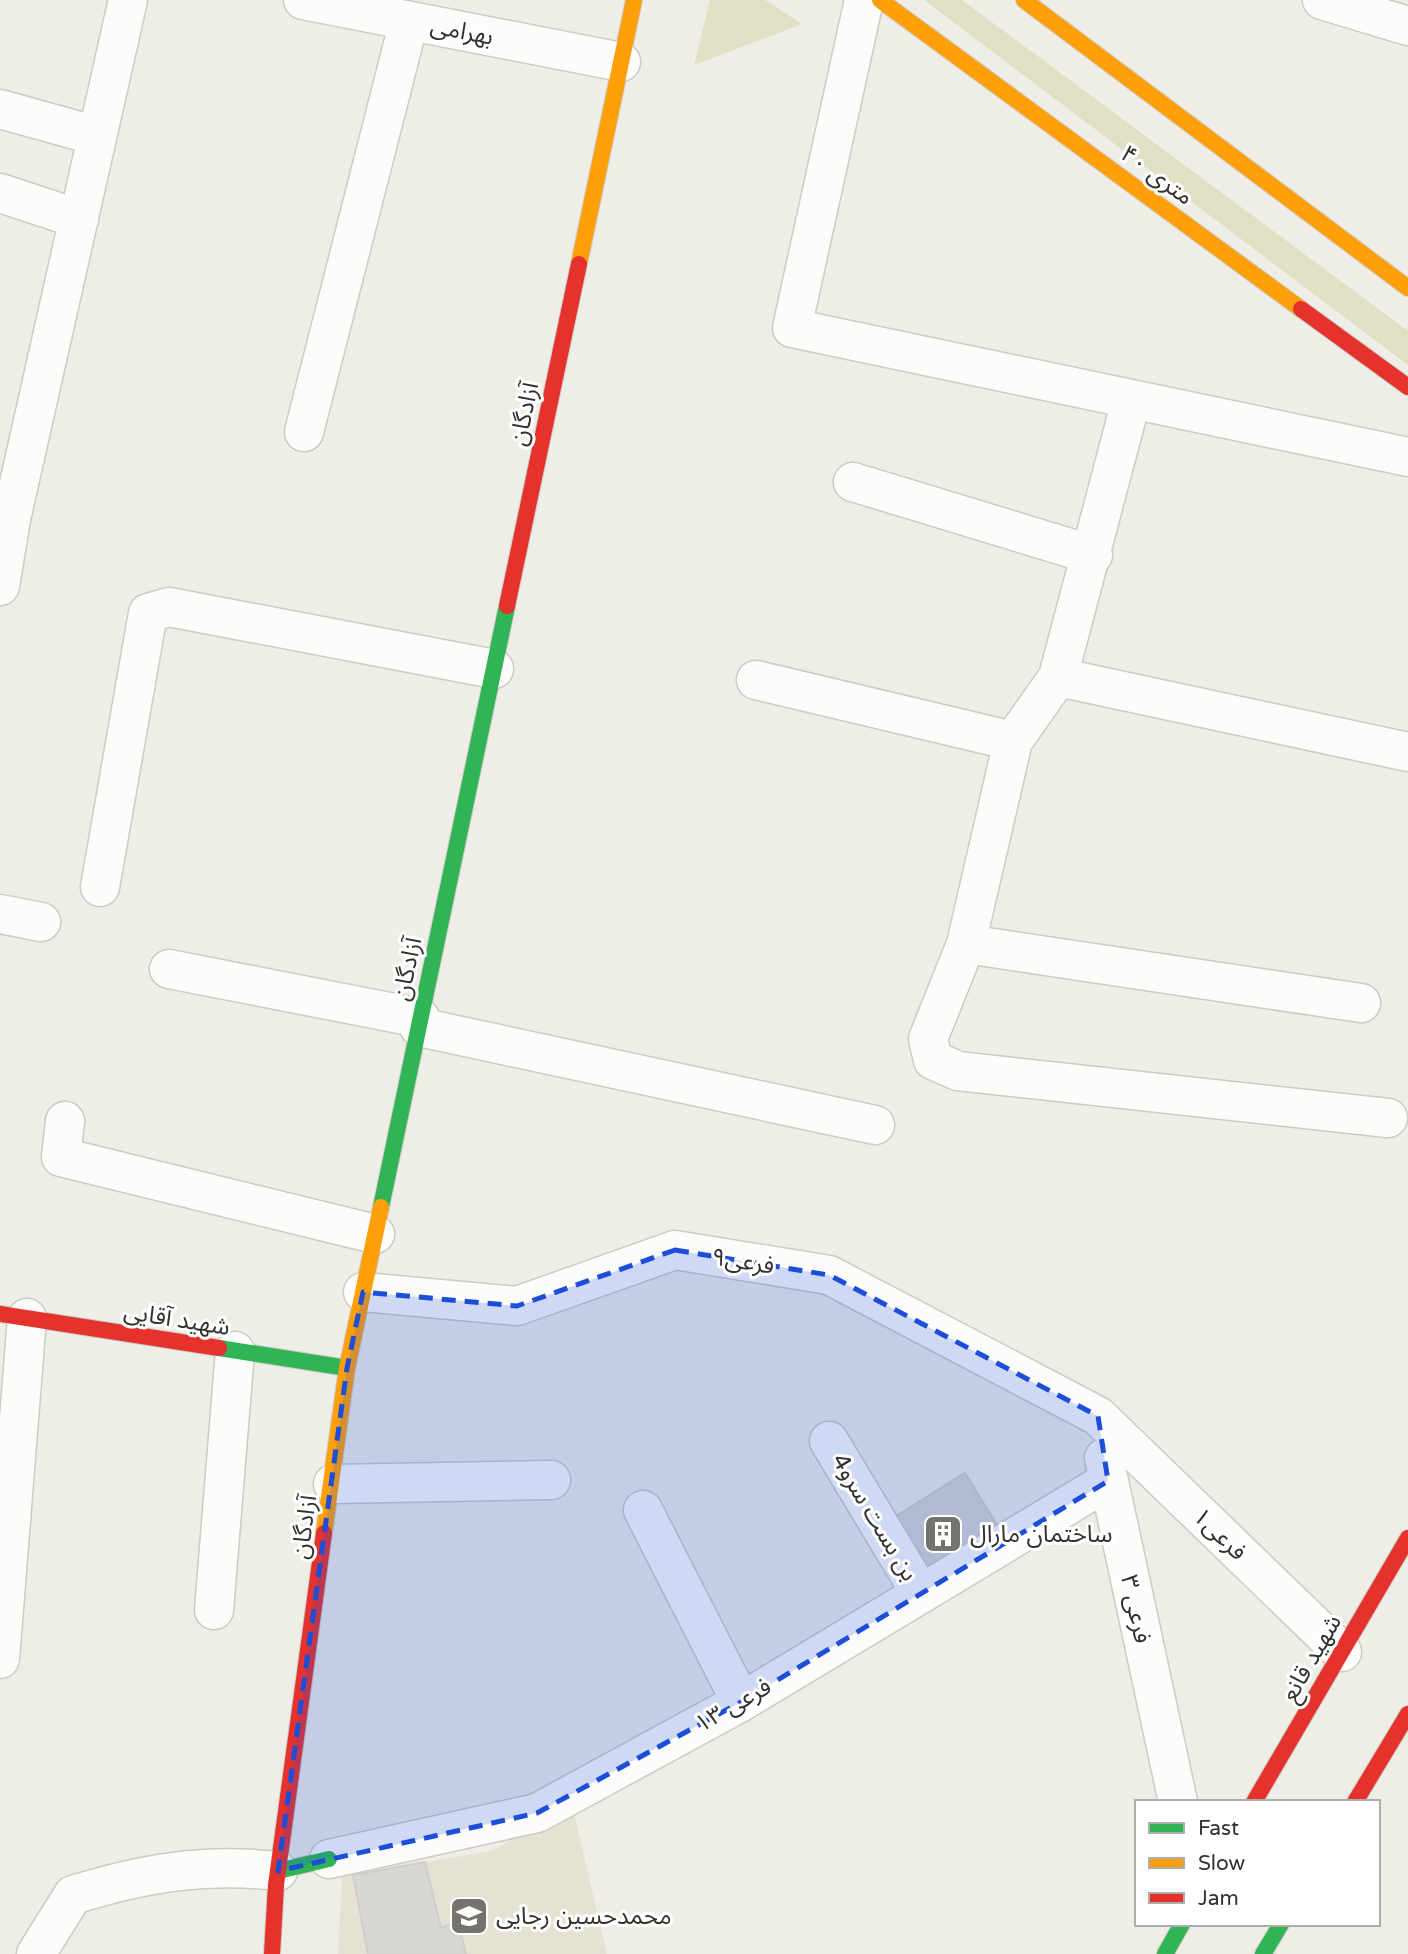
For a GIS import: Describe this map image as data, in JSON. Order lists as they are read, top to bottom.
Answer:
{
  "streets": {
    "main road": [
      "۴۰ متری",
      "آزادگان",
      "شهید آقایی",
      "شهید قانع"
    ],
    "street": [
      "بهرامی",
      "فرعی۹",
      "بن بست سرو4",
      "فرعی۱",
      "فرعی ۳",
      "فرعی ۱۳"
    ]
  },
  "crossings": [
    ["بهرامی", "آزادگان"],
    ["آزادگان", "فرعی۹"],
    ["آزادگان", "شهید آقایی"],
    ["فرعی۹", "فرعی۱"],
    ["فرعی۹", "فرعی ۳"],
    ["بن بست سرو4", "فرعی ۱۳"],
    ["فرعی۱", "فرعی ۳"],
    ["فرعی۱", "شهید قانع"],
    ["فرعی ۳", "فرعی ۱۳"]
  ],
  "places": {
    "building": ["ساختمان مارال"],
    "school or university": ["محمدحسین رجایی"]
  },
  "legend": ["Fast", "Slow", "Jam"]
}
